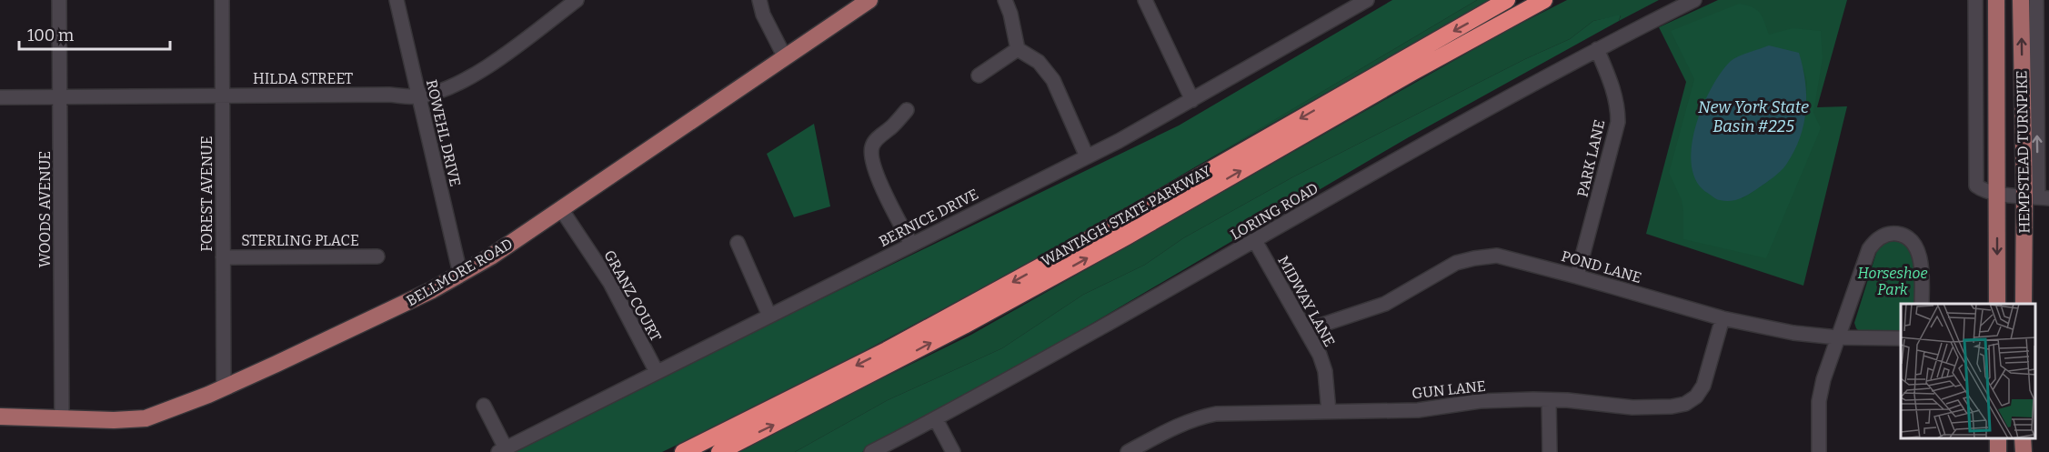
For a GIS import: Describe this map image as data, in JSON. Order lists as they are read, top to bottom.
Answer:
{
  "streets": {
    "highway": ["WANTAGH STATE PARKWAY"],
    "main road": ["HEMPSTEAD TURNPIKE", "BELLMORE ROAD"],
    "street": [
      "HILDA STREET",
      "ROWEHL DRIVE",
      "PARK LANE",
      "FOREST AVENUE",
      "WOODS AVENUE",
      "LORING ROAD",
      "BERNICE DRIVE",
      "STERLING PLACE",
      "POND LANE",
      "GRANZ COURT",
      "MIDWAY LANE",
      "GUN LANE"
    ]
  },
  "crossings": [
    ["HILDA STREET", "ROWEHL DRIVE"],
    ["HILDA STREET", "FOREST AVENUE"],
    ["HILDA STREET", "WOODS AVENUE"],
    ["ROWEHL DRIVE", "BELLMORE ROAD"],
    ["PARK LANE", "LORING ROAD"],
    ["PARK LANE", "POND LANE"],
    ["FOREST AVENUE", "STERLING PLACE"],
    ["FOREST AVENUE", "BELLMORE ROAD"],
    ["WOODS AVENUE", "BELLMORE ROAD"],
    ["LORING ROAD", "MIDWAY LANE"],
    ["BERNICE DRIVE", "GRANZ COURT"],
    ["POND LANE", "MIDWAY LANE"],
    ["POND LANE", "GUN LANE"],
    ["BELLMORE ROAD", "GRANZ COURT"],
    ["MIDWAY LANE", "GUN LANE"]
  ],
  "water": ["New York State Basin #225"],
  "parks": ["Horseshoe Park"],
  "scale_bar": "100 m"
}
